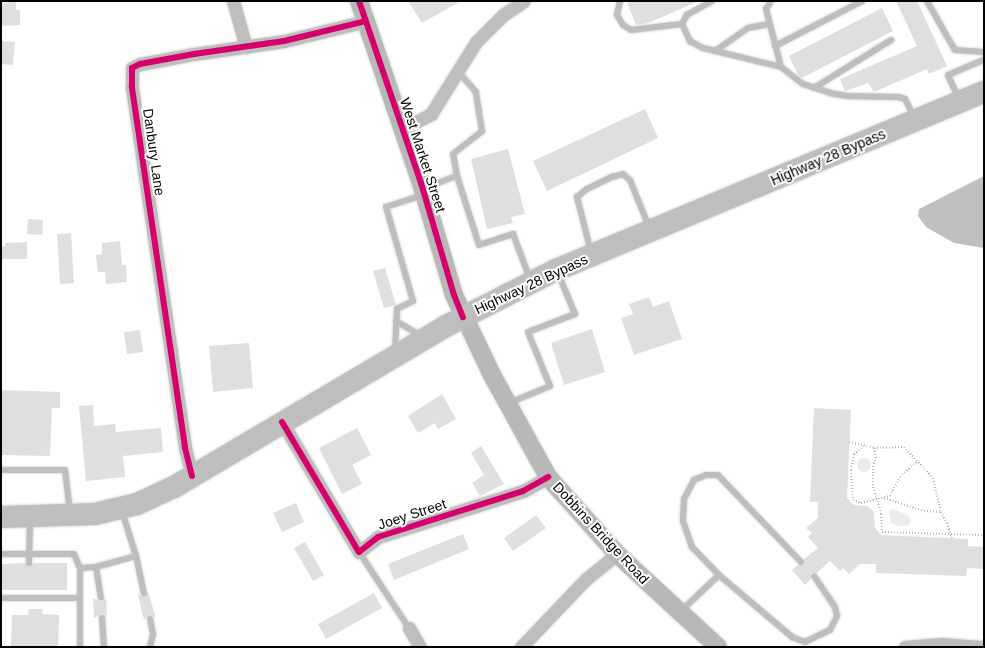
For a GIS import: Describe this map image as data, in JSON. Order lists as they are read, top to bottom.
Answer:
{
  "streets": {
    "highway": ["Highway 28 Bypass"],
    "main road": ["West Market Street", "Dobbins Bridge Road"],
    "street": ["Danbury Lane", "Joey Street"]
  },
  "crossings": [
    ["Danbury Lane", "West Market Street"],
    ["Danbury Lane", "Highway 28 Bypass"],
    ["West Market Street", "Highway 28 Bypass"],
    ["West Market Street", "Dobbins Bridge Road"],
    ["Highway 28 Bypass", "Dobbins Bridge Road"],
    ["Joey Street", "Dobbins Bridge Road"]
  ]
}
